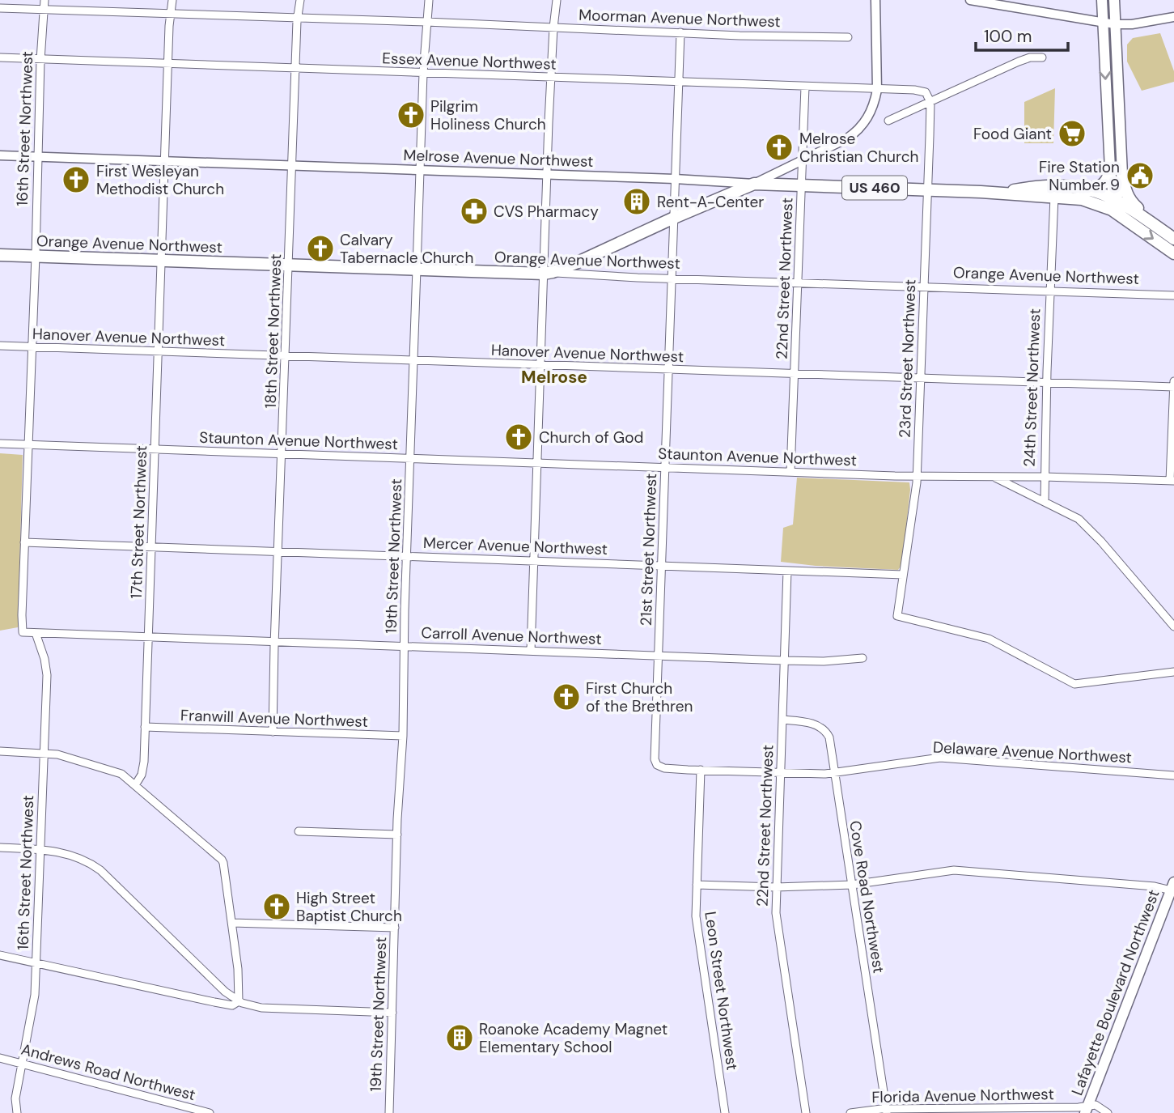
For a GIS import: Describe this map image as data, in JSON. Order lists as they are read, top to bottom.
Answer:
{
  "streets": {
    "main road": [
      "Melrose Avenue Northwest",
      "US 460",
      "Orange Avenue Northwest",
      "Lafayette Boulevard Northwest"
    ],
    "street": [
      "Moorman Avenue Northwest",
      "Essex Avenue Northwest",
      "16th Street Northwest",
      "22nd Street Northwest",
      "18th Street Northwest",
      "Hanover Avenue Northwest",
      "23rd Street Northwest",
      "24th Street Northwest",
      "Staunton Avenue Northwest",
      "17th Street Northwest",
      "Mercer Avenue Northwest",
      "21st Street Northwest",
      "19th Street Northwest",
      "Carroll Avenue Northwest",
      "Franwill Avenue Northwest",
      "Delaware Avenue Northwest",
      "Cove Road Northwest",
      "Leon Street Northwest",
      "Andrews Road Northwest",
      "Florida Avenue Northwest"
    ]
  },
  "crossings": [
    ["Moorman Avenue Northwest", "16th Street Northwest"],
    ["Moorman Avenue Northwest", "18th Street Northwest"],
    ["Moorman Avenue Northwest", "17th Street Northwest"],
    ["Moorman Avenue Northwest", "21st Street Northwest"],
    ["Moorman Avenue Northwest", "19th Street Northwest"],
    ["Essex Avenue Northwest", "16th Street Northwest"],
    ["Essex Avenue Northwest", "22nd Street Northwest"],
    ["Essex Avenue Northwest", "18th Street Northwest"],
    ["Essex Avenue Northwest", "23rd Street Northwest"],
    ["Essex Avenue Northwest", "17th Street Northwest"],
    ["Essex Avenue Northwest", "21st Street Northwest"],
    ["Essex Avenue Northwest", "19th Street Northwest"],
    ["16th Street Northwest", "Melrose Avenue Northwest"],
    ["16th Street Northwest", "Orange Avenue Northwest"],
    ["16th Street Northwest", "Hanover Avenue Northwest"],
    ["16th Street Northwest", "Staunton Avenue Northwest"],
    ["16th Street Northwest", "Mercer Avenue Northwest"],
    ["16th Street Northwest", "Carroll Avenue Northwest"],
    ["16th Street Northwest", "Andrews Road Northwest"],
    ["Melrose Avenue Northwest", "US 460"],
    ["Melrose Avenue Northwest", "22nd Street Northwest"],
    ["Melrose Avenue Northwest", "18th Street Northwest"],
    ["Melrose Avenue Northwest", "23rd Street Northwest"],
    ["Melrose Avenue Northwest", "24th Street Northwest"],
    ["Melrose Avenue Northwest", "17th Street Northwest"],
    ["Melrose Avenue Northwest", "21st Street Northwest"],
    ["Melrose Avenue Northwest", "19th Street Northwest"],
    ["US 460", "Orange Avenue Northwest"],
    ["US 460", "21st Street Northwest"],
    ["Orange Avenue Northwest", "22nd Street Northwest"],
    ["Orange Avenue Northwest", "18th Street Northwest"],
    ["Orange Avenue Northwest", "23rd Street Northwest"],
    ["Orange Avenue Northwest", "24th Street Northwest"],
    ["Orange Avenue Northwest", "17th Street Northwest"],
    ["Orange Avenue Northwest", "21st Street Northwest"],
    ["Orange Avenue Northwest", "19th Street Northwest"],
    ["22nd Street Northwest", "Hanover Avenue Northwest"],
    ["22nd Street Northwest", "Staunton Avenue Northwest"],
    ["22nd Street Northwest", "Mercer Avenue Northwest"],
    ["22nd Street Northwest", "Carroll Avenue Northwest"],
    ["22nd Street Northwest", "Delaware Avenue Northwest"],
    ["22nd Street Northwest", "Cove Road Northwest"],
    ["18th Street Northwest", "Hanover Avenue Northwest"],
    ["18th Street Northwest", "Staunton Avenue Northwest"],
    ["18th Street Northwest", "Mercer Avenue Northwest"],
    ["18th Street Northwest", "Carroll Avenue Northwest"],
    ["18th Street Northwest", "Franwill Avenue Northwest"],
    ["Hanover Avenue Northwest", "23rd Street Northwest"],
    ["Hanover Avenue Northwest", "24th Street Northwest"],
    ["Hanover Avenue Northwest", "17th Street Northwest"],
    ["Hanover Avenue Northwest", "21st Street Northwest"],
    ["Hanover Avenue Northwest", "19th Street Northwest"],
    ["23rd Street Northwest", "Staunton Avenue Northwest"],
    ["23rd Street Northwest", "Mercer Avenue Northwest"],
    ["24th Street Northwest", "Staunton Avenue Northwest"],
    ["Staunton Avenue Northwest", "17th Street Northwest"],
    ["Staunton Avenue Northwest", "21st Street Northwest"],
    ["Staunton Avenue Northwest", "19th Street Northwest"],
    ["17th Street Northwest", "Mercer Avenue Northwest"],
    ["17th Street Northwest", "Carroll Avenue Northwest"],
    ["17th Street Northwest", "Franwill Avenue Northwest"],
    ["Mercer Avenue Northwest", "21st Street Northwest"],
    ["Mercer Avenue Northwest", "19th Street Northwest"],
    ["21st Street Northwest", "Carroll Avenue Northwest"],
    ["21st Street Northwest", "Delaware Avenue Northwest"],
    ["19th Street Northwest", "Carroll Avenue Northwest"],
    ["19th Street Northwest", "Franwill Avenue Northwest"],
    ["Delaware Avenue Northwest", "Cove Road Northwest"],
    ["Delaware Avenue Northwest", "Leon Street Northwest"],
    ["Cove Road Northwest", "Florida Avenue Northwest"],
    ["Lafayette Boulevard Northwest", "Florida Avenue Northwest"]
  ],
  "districts": ["Melrose"],
  "places": {
    "church": [
      "Pilgrim Holiness Church",
      "Melrose Christian Church",
      "First Wesleyan Methodist Church",
      "Calvary Tabernacle Church",
      "Church of God",
      "First Church of the Brethren",
      "High Street Baptist Church"
    ],
    "supermarket": ["Food Giant"],
    "public building": ["Fire Station Number 9"],
    "building": ["Rent-A-Center", "Roanoke Academy Magnet Elementary School"],
    "pharmacy": ["CVS Pharmacy"]
  },
  "scale_bar": "100 m"
}
